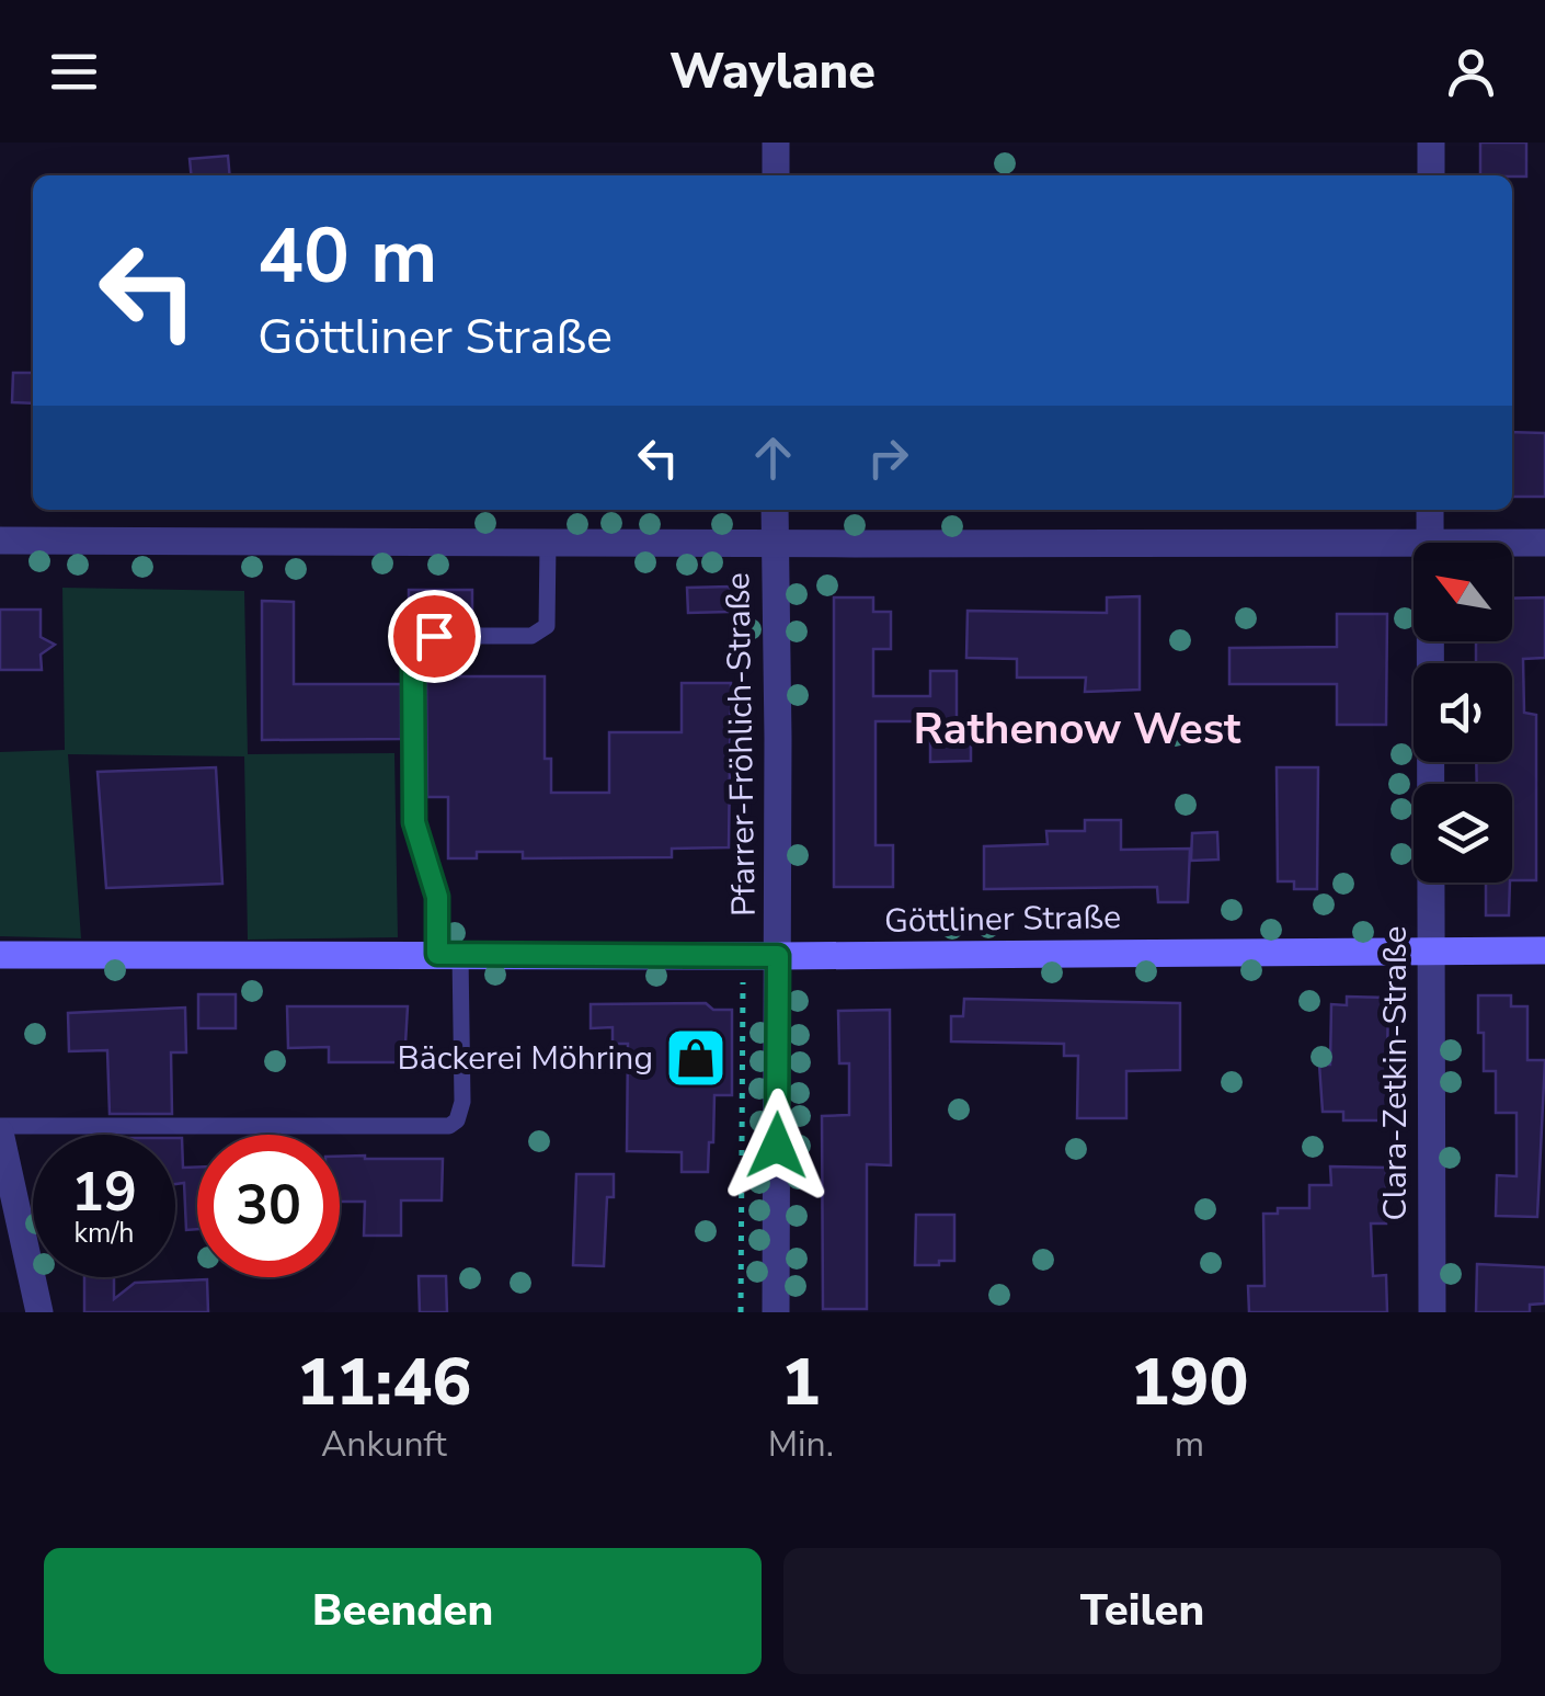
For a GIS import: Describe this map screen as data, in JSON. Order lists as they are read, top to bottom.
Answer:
{
  "streets": {
    "street": ["Pfarrer-Fröhlich-Straße", "Göttliner Straße", "Clara-Zetkin-Straße"]
  },
  "crossings": [
    ["Pfarrer-Fröhlich-Straße", "Göttliner Straße"],
    ["Göttliner Straße", "Clara-Zetkin-Straße"]
  ],
  "districts": ["Rathenow West"],
  "places": {
    "shop": ["Bäckerei Möhring"]
  },
  "north": "top left",
  "page": {
    "header": "Waylane",
    "turn": ["40 m", "Göttliner Straße"],
    "speed": "19 km/h",
    "limit": "30",
    "eta": [
      "11:46",
      "Ankunft",
      "1",
      "Min.",
      "190",
      "m"
    ],
    "buttons": ["Beenden", "Teilen"]
  }
}
